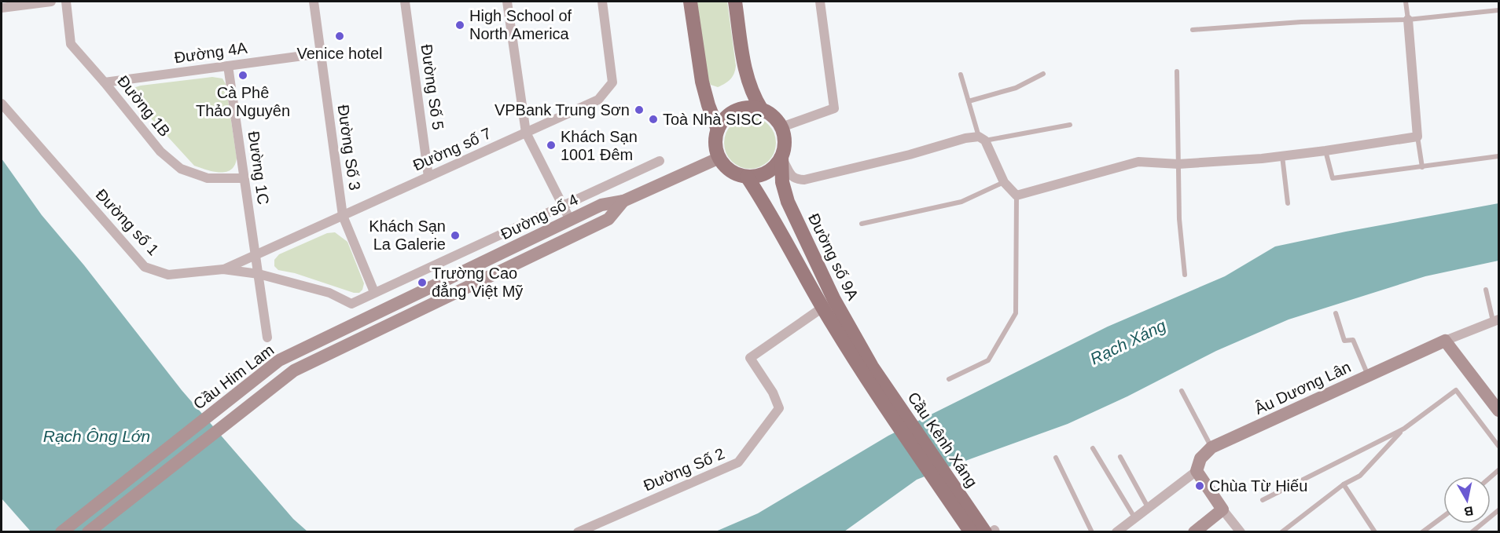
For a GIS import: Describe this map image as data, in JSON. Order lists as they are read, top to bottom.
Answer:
{
  "streets": {
    "main road": [
      "Đường số 4",
      "Đường số 9A",
      "Cầu Him Lam",
      "Âu Dương Lân",
      "Cầu Kênh Xáng"
    ],
    "street": [
      "Đường 4A",
      "Đường Số 5",
      "Đường 1B",
      "Đường Số 3",
      "Đường số 7",
      "Đường 1C",
      "Đường số 1",
      "Đường Số 2"
    ]
  },
  "crossings": [
    ["Đường 4A", "Đường 1B"],
    ["Đường 4A", "Đường Số 3"],
    ["Đường 4A", "Đường 1C"],
    ["Đường Số 5", "Đường số 7"],
    ["Đường 1B", "Đường 1C"],
    ["Đường Số 3", "Đường số 7"],
    ["Đường Số 3", "Đường số 4"],
    ["Đường Số 3", "Đường số 1"],
    ["Đường số 7", "Đường 1C"],
    ["Đường số 7", "Đường số 1"],
    ["Đường 1C", "Đường số 1"],
    ["Đường số 4", "Đường số 1"],
    ["Đường số 4", "Đường số 9A"],
    ["Đường số 4", "Cầu Him Lam"],
    ["Đường số 9A", "Cầu Kênh Xáng"],
    ["Đường số 9A", "Đường Số 2"]
  ],
  "water": ["Rạch Xáng", "Rạch Ông Lớn"],
  "places": [
    "High School of North America",
    "Venice hotel",
    "Cà Phê Thảo Nguyên",
    "VPBank Trung Sơn",
    "Toà Nhà SISC",
    "Khách Sạn 1001 Đêm",
    "Khách Sạn La Galerie",
    "Trường Cao đẳng Việt Mỹ",
    "Chùa Từ Hiếu"
  ],
  "north": "bottom"
}
